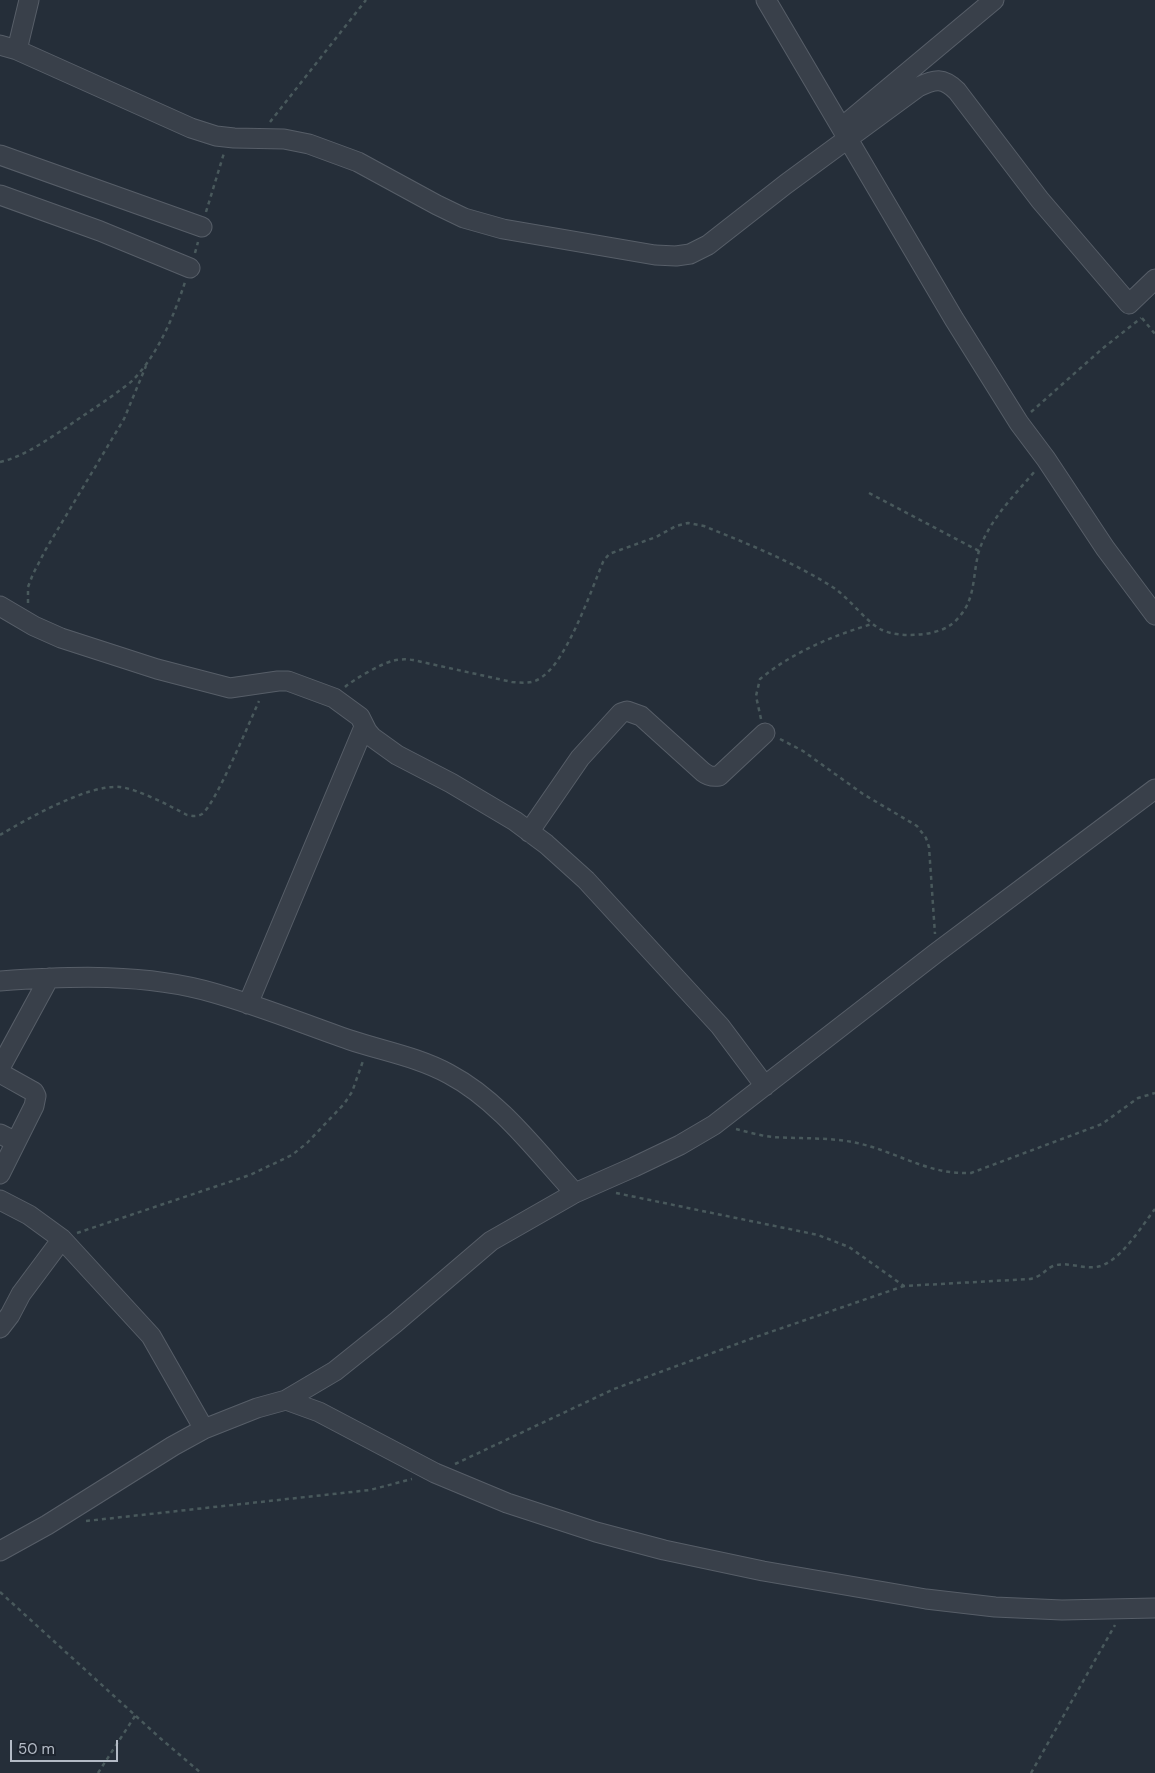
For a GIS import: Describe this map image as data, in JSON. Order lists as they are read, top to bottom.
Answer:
{
  "scale_bar": "50 m"
}
